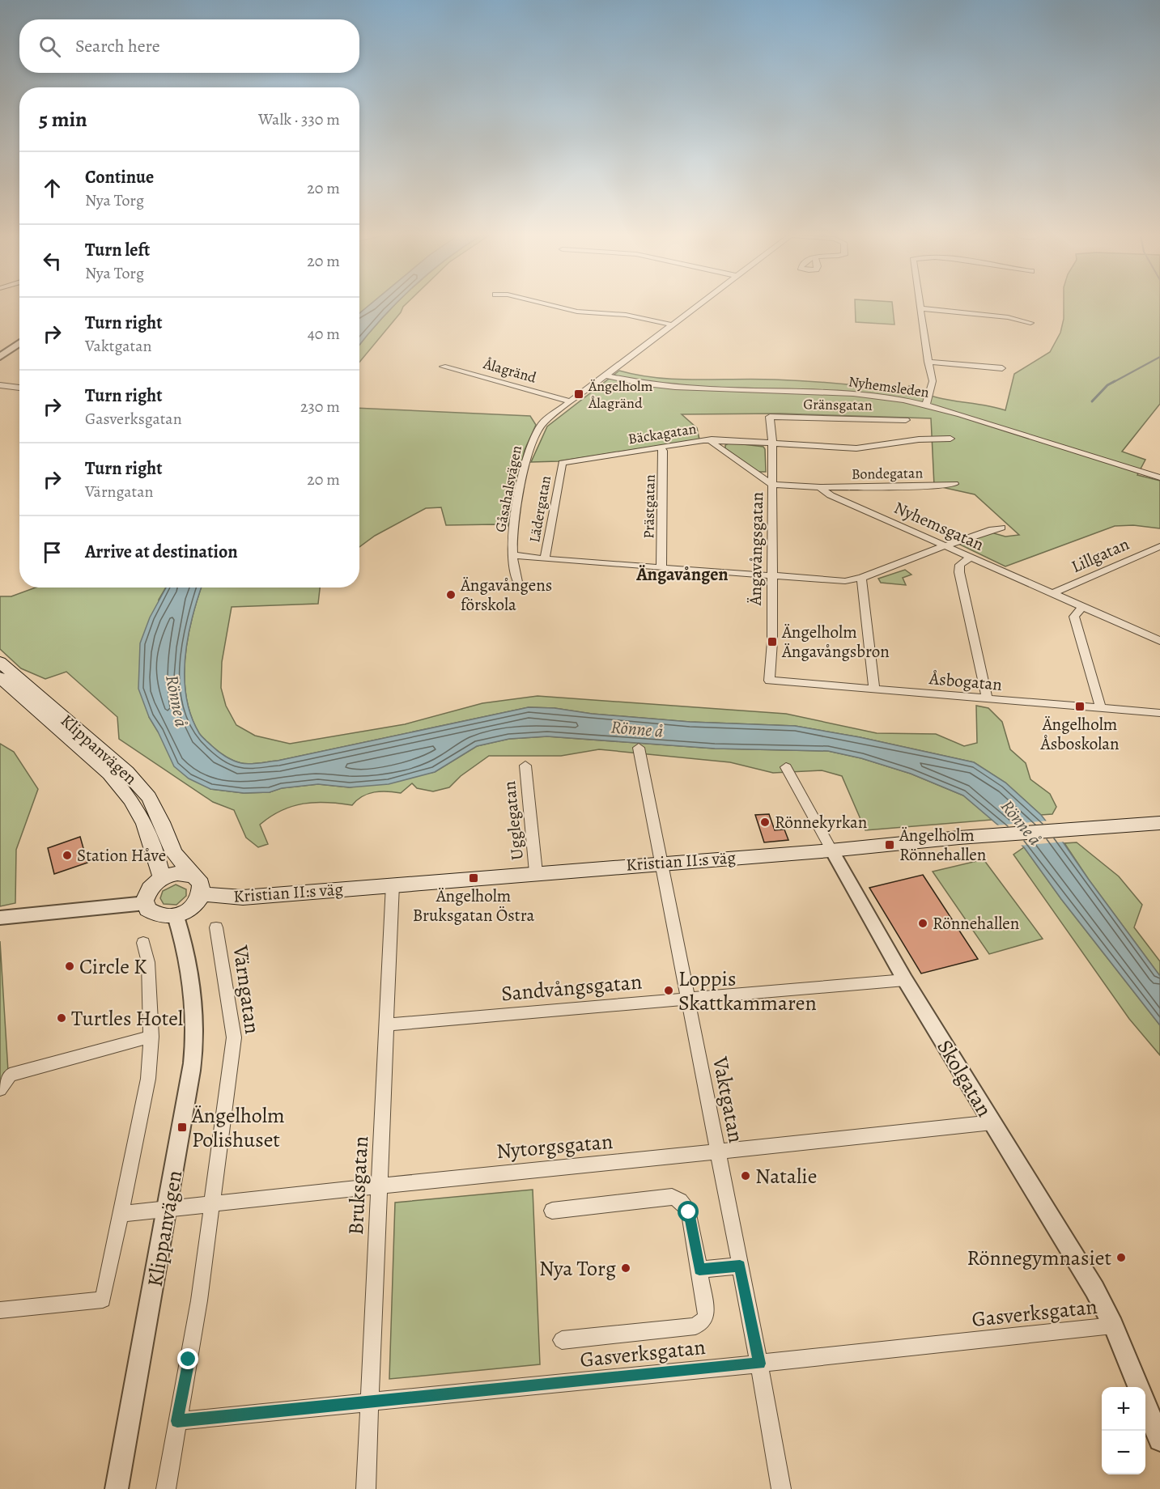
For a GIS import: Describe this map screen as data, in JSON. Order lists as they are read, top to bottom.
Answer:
{
  "streets": {
    "main road": ["Klippanvägen", "Kristian II:s väg"],
    "street": [
      "Ålagränd",
      "Nyhemsleden",
      "Gränsgatan",
      "Bäckagatan",
      "Bondegatan",
      "Gåsahalsvägen",
      "Prästgatan",
      "Lädergatan",
      "Nyhemsgatan",
      "Ängavångsgatan",
      "Lillgatan",
      "Åsbogatan",
      "Ugglegatan",
      "Sandvångsgatan",
      "Värngatan",
      "Skolgatan",
      "Vaktgatan",
      "Nytorgsgatan",
      "Bruksgatan",
      "Gasverksgatan"
    ]
  },
  "crossings": [
    ["Ålagränd", "Gåsahalsvägen"],
    ["Nyhemsleden", "Gåsahalsvägen"],
    ["Gränsgatan", "Ängavångsgatan"],
    ["Bäckagatan", "Prästgatan"],
    ["Bäckagatan", "Lädergatan"],
    ["Bäckagatan", "Ängavångsgatan"],
    ["Bondegatan", "Nyhemsgatan"],
    ["Nyhemsgatan", "Ängavångsgatan"],
    ["Nyhemsgatan", "Lillgatan"],
    ["Ängavångsgatan", "Åsbogatan"],
    ["Klippanvägen", "Kristian II:s väg"],
    ["Klippanvägen", "Nytorgsgatan"],
    ["Ugglegatan", "Kristian II:s väg"],
    ["Kristian II:s väg", "Skolgatan"],
    ["Kristian II:s väg", "Vaktgatan"],
    ["Kristian II:s väg", "Bruksgatan"],
    ["Sandvångsgatan", "Skolgatan"],
    ["Sandvångsgatan", "Vaktgatan"],
    ["Sandvångsgatan", "Bruksgatan"],
    ["Värngatan", "Nytorgsgatan"],
    ["Värngatan", "Gasverksgatan"],
    ["Skolgatan", "Nytorgsgatan"],
    ["Skolgatan", "Gasverksgatan"],
    ["Vaktgatan", "Nytorgsgatan"],
    ["Vaktgatan", "Gasverksgatan"],
    ["Nytorgsgatan", "Bruksgatan"],
    ["Bruksgatan", "Gasverksgatan"]
  ],
  "districts": ["Ängavången"],
  "water": ["Rönne å"],
  "places": {
    "transit": [
      "Ängelholm Ålagränd",
      "Ängelholm Ängavångsbron",
      "Ängelholm Åsboskolan",
      "Ängelholm Rönnehallen",
      "Ängelholm Bruksgatan Östra",
      "Ängelholm Polishuset"
    ],
    "other": [
      "Ängavångens förskola",
      "Rönnekyrkan",
      "Station Håve",
      "Rönnehallen",
      "Circle K",
      "Loppis Skattkammaren",
      "Turtles Hotel",
      "Natalie",
      "Rönnegymnasiet",
      "Nya Torg"
    ]
  },
  "page": {
    "search": "Search here",
    "heading": ["5 min", "Walk · 330 m"],
    "list": [
      ["Continue", "Nya Torg", "20 m"],
      ["Turn left", "Nya Torg", "20 m"],
      ["Turn right", "Vaktgatan", "40 m"],
      ["Turn right", "Gasverksgatan", "230 m"],
      ["Turn right", "Värngatan", "20 m"],
      "Arrive at destination"
    ],
    "map_buttons": ["+", "−"]
  }
}
